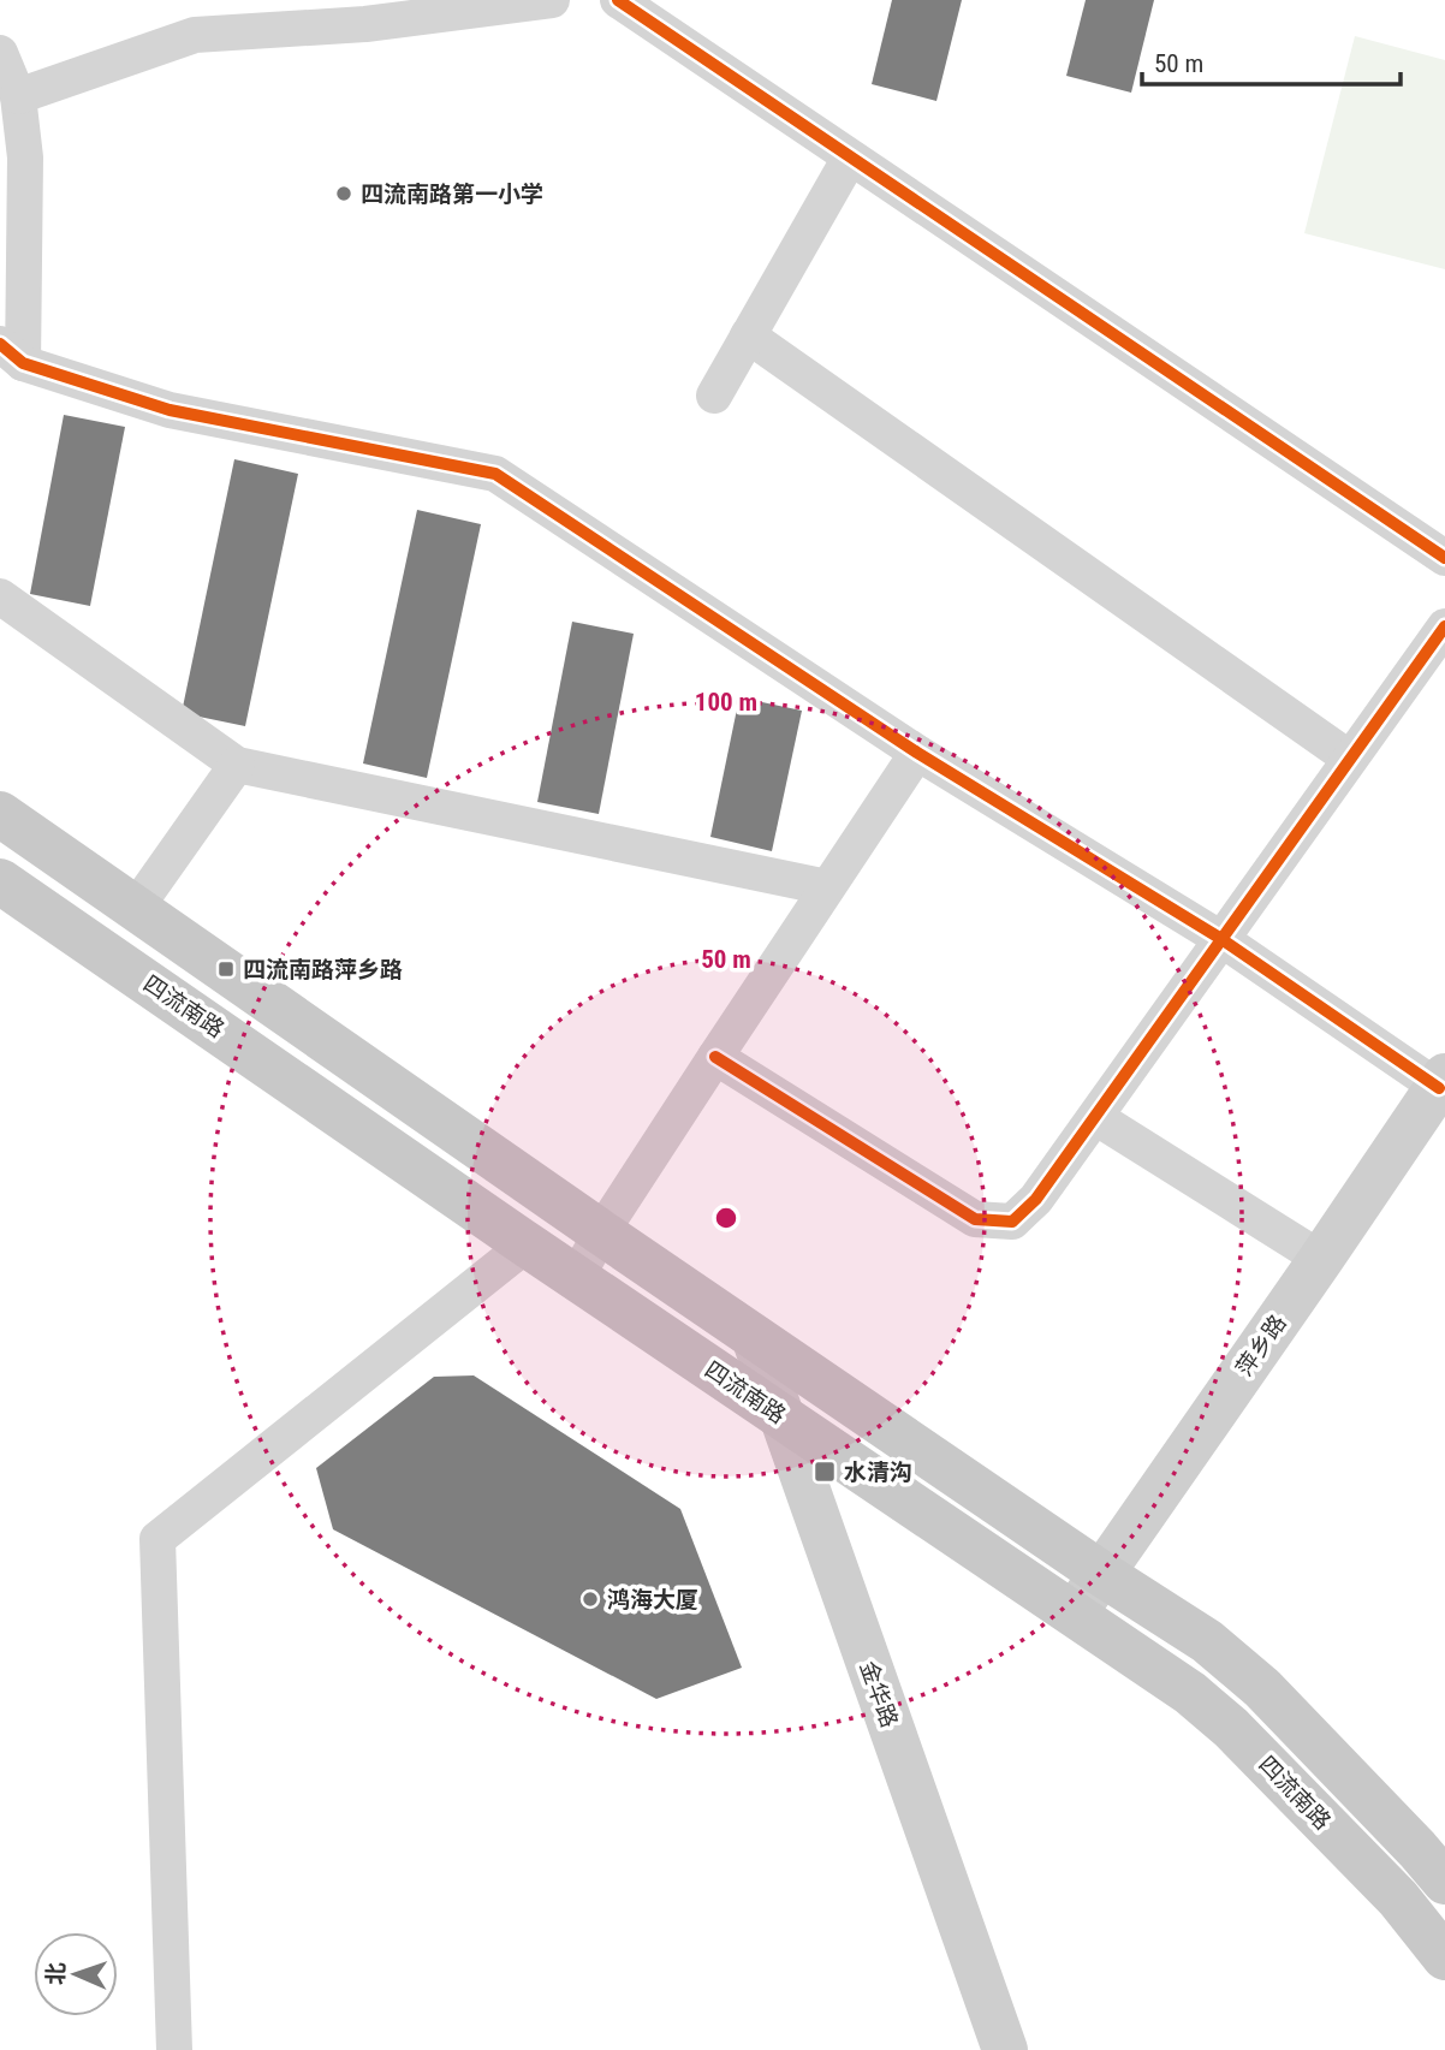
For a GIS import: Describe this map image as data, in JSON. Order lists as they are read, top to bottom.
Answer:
{
  "streets": {
    "main road": ["四流南路", "萍乡路", "金华路"]
  },
  "crossings": [
    ["四流南路", "萍乡路"],
    ["四流南路", "金华路"]
  ],
  "places": {
    "other": ["四流南路第一小学", "鸿海大厦"],
    "transit": ["四流南路萍乡路", "水清沟"]
  },
  "scale_bar": "50 m",
  "north": "left",
  "rings": ["100 m", "50 m"]
}
